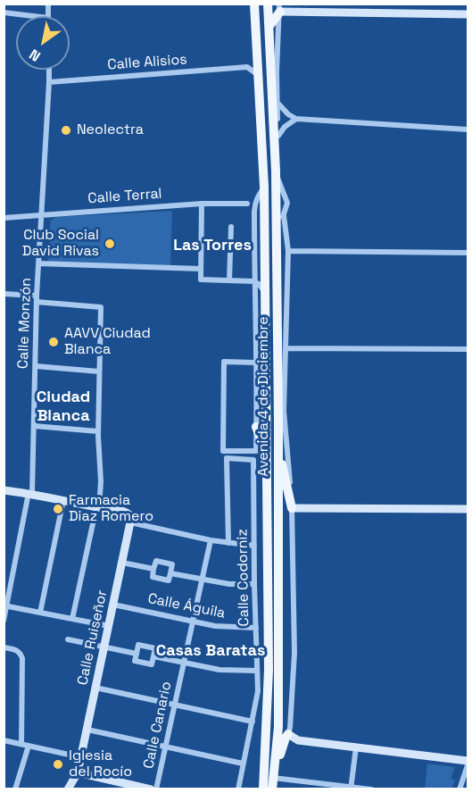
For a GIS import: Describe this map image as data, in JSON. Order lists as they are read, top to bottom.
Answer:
{
  "streets": {
    "main road": ["Avenida 4 de Diciembre"],
    "street": [
      "Calle Alisios",
      "Calle Terral",
      "Calle Monzón",
      "Calle Codorniz",
      "Calle Águila",
      "Calle Ruiseñor",
      "Calle Canario"
    ]
  },
  "crossings": [
    ["Calle Alisios", "Calle Monzón"],
    ["Calle Alisios", "Avenida 4 de Diciembre"],
    ["Calle Terral", "Calle Monzón"],
    ["Calle Codorniz", "Calle Águila"],
    ["Calle Águila", "Calle Ruiseñor"],
    ["Calle Águila", "Calle Canario"]
  ],
  "districts": ["Las Torres", "Ciudad Blanca", "Casas Baratas"],
  "places": [
    "Neolectra",
    "Club Social David Rivas",
    "AAVV Ciudad Blanca",
    "Farmacia Diaz Romero",
    "Iglesia del Rocío"
  ],
  "north": "bottom left"
}
